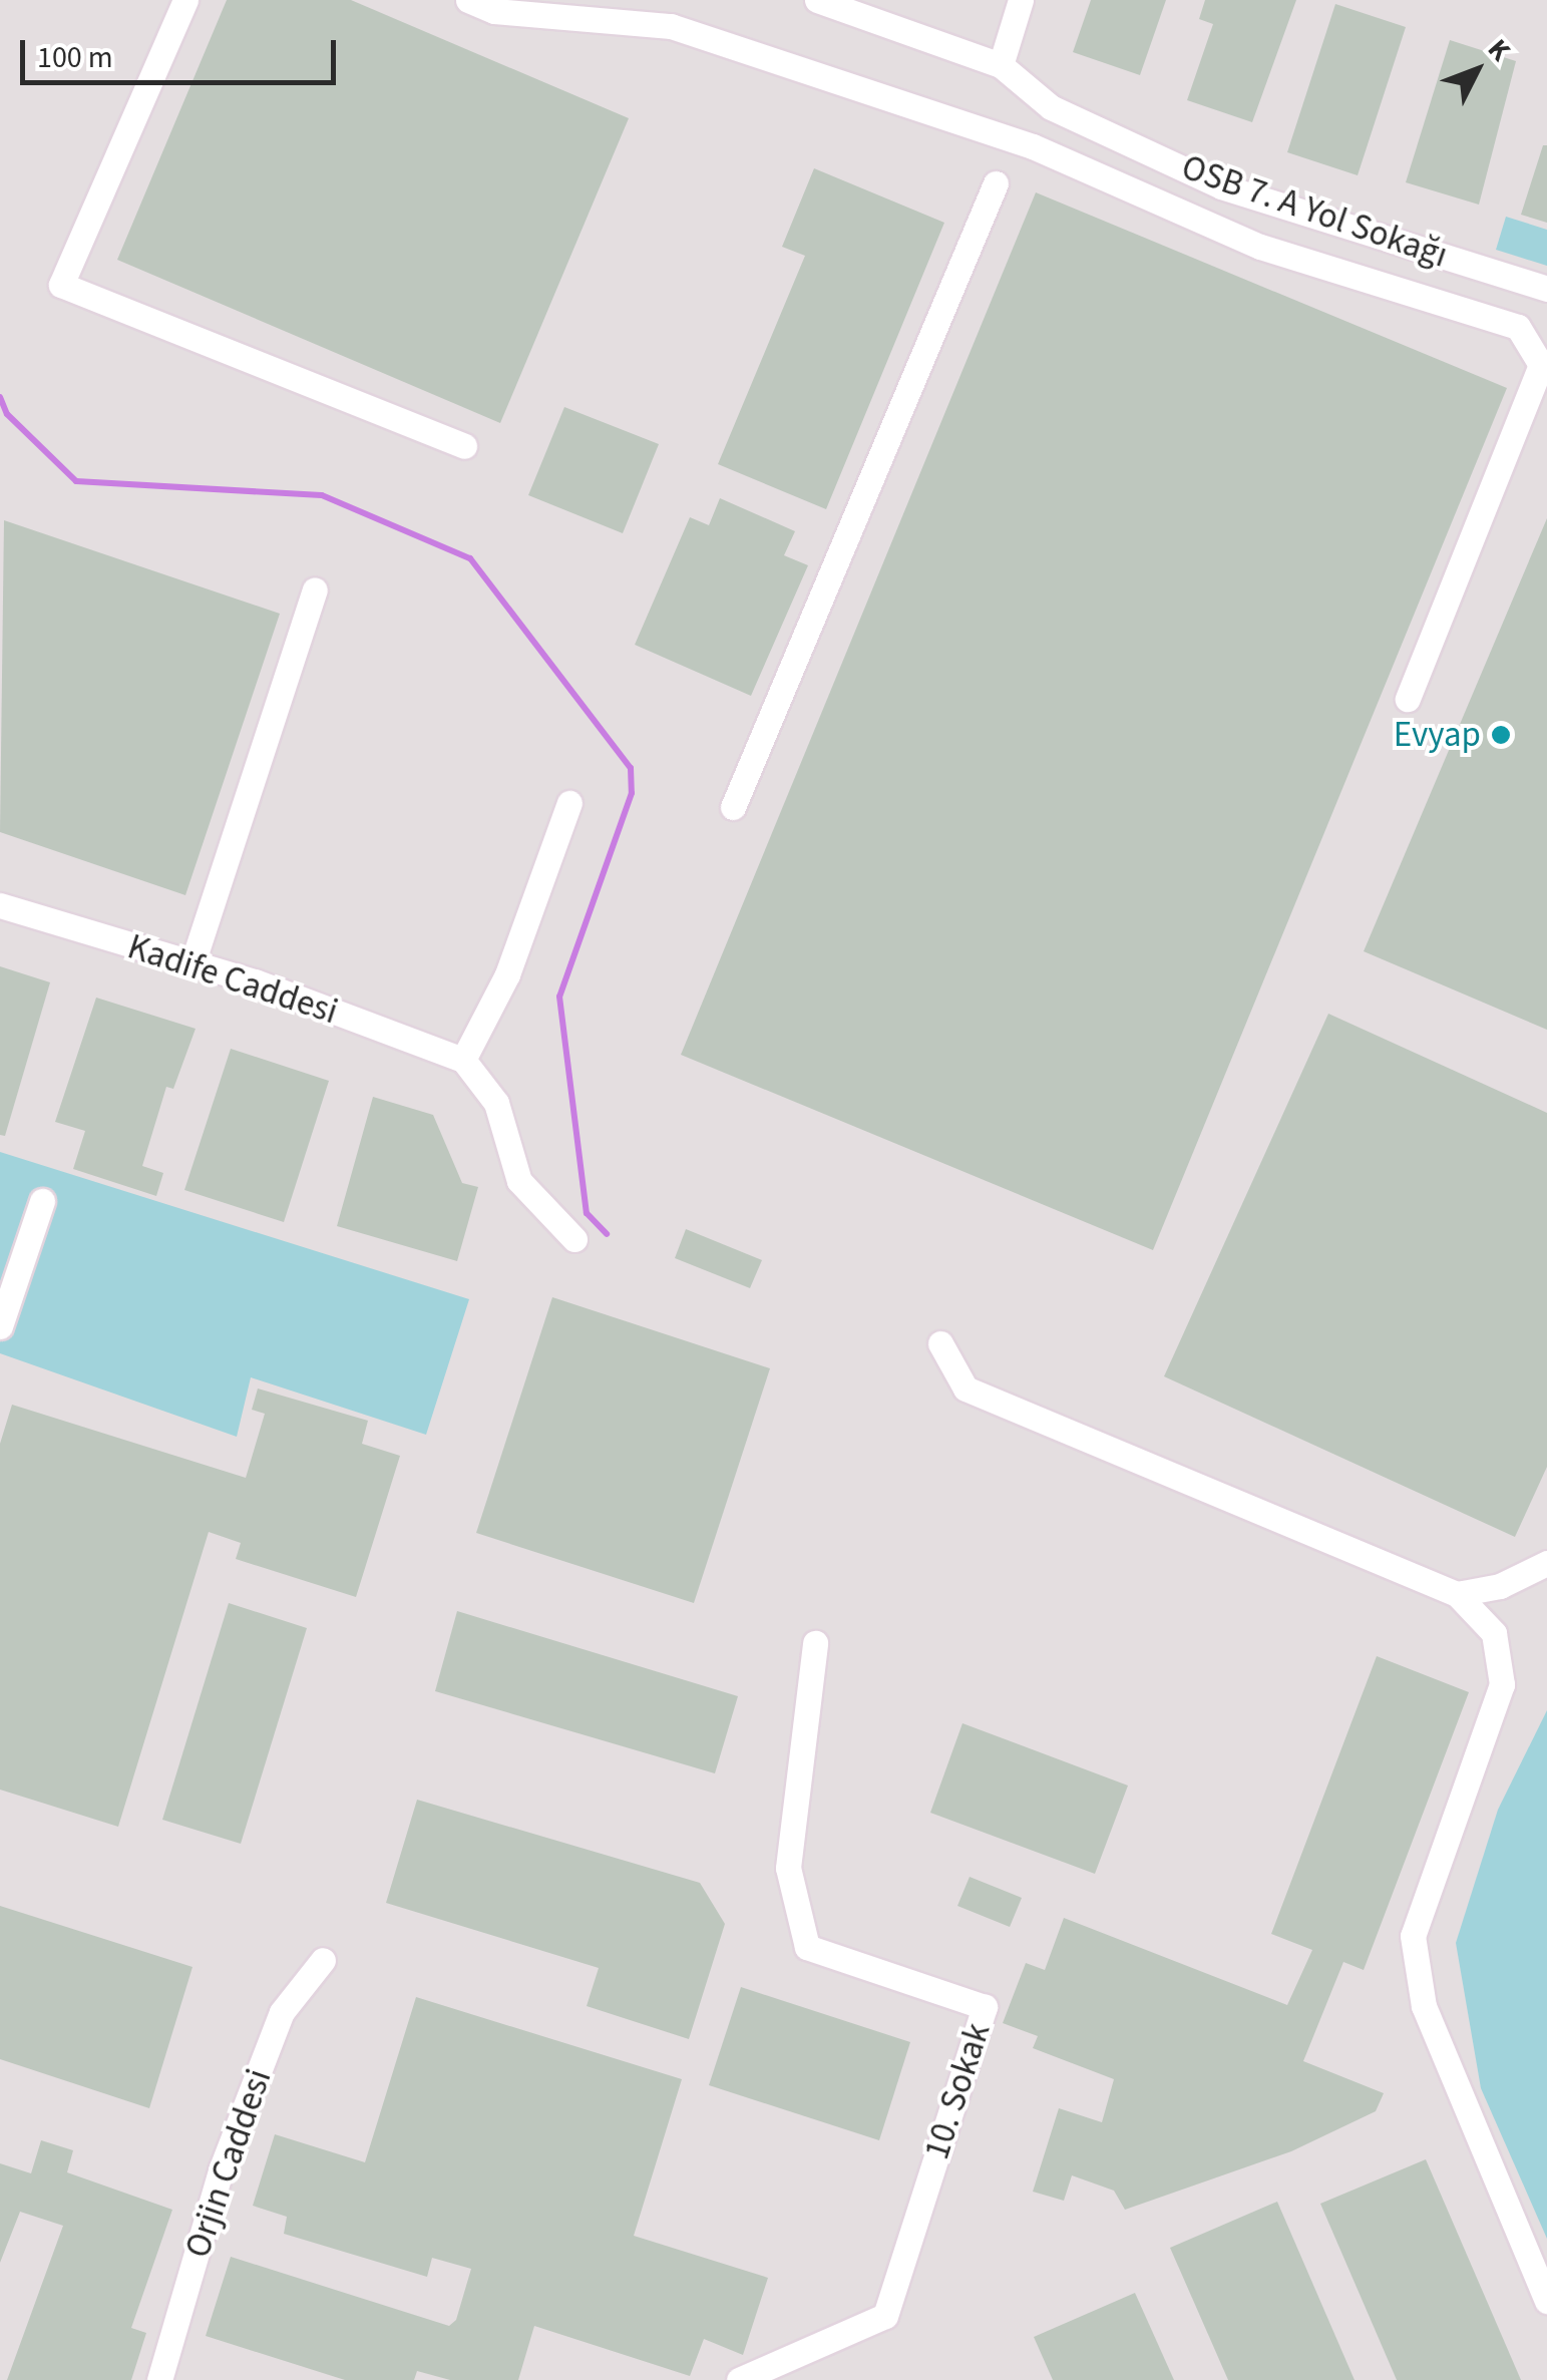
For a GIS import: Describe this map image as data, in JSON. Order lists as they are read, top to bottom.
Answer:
{
  "streets": {
    "street": [
      "OSB 7. A Yol Sokağı",
      "Kadife Caddesi",
      "10. Sokak",
      "Orjin Caddesi"
    ]
  },
  "places": ["Evyap"],
  "scale_bar": "100 m",
  "north": "top right"
}
